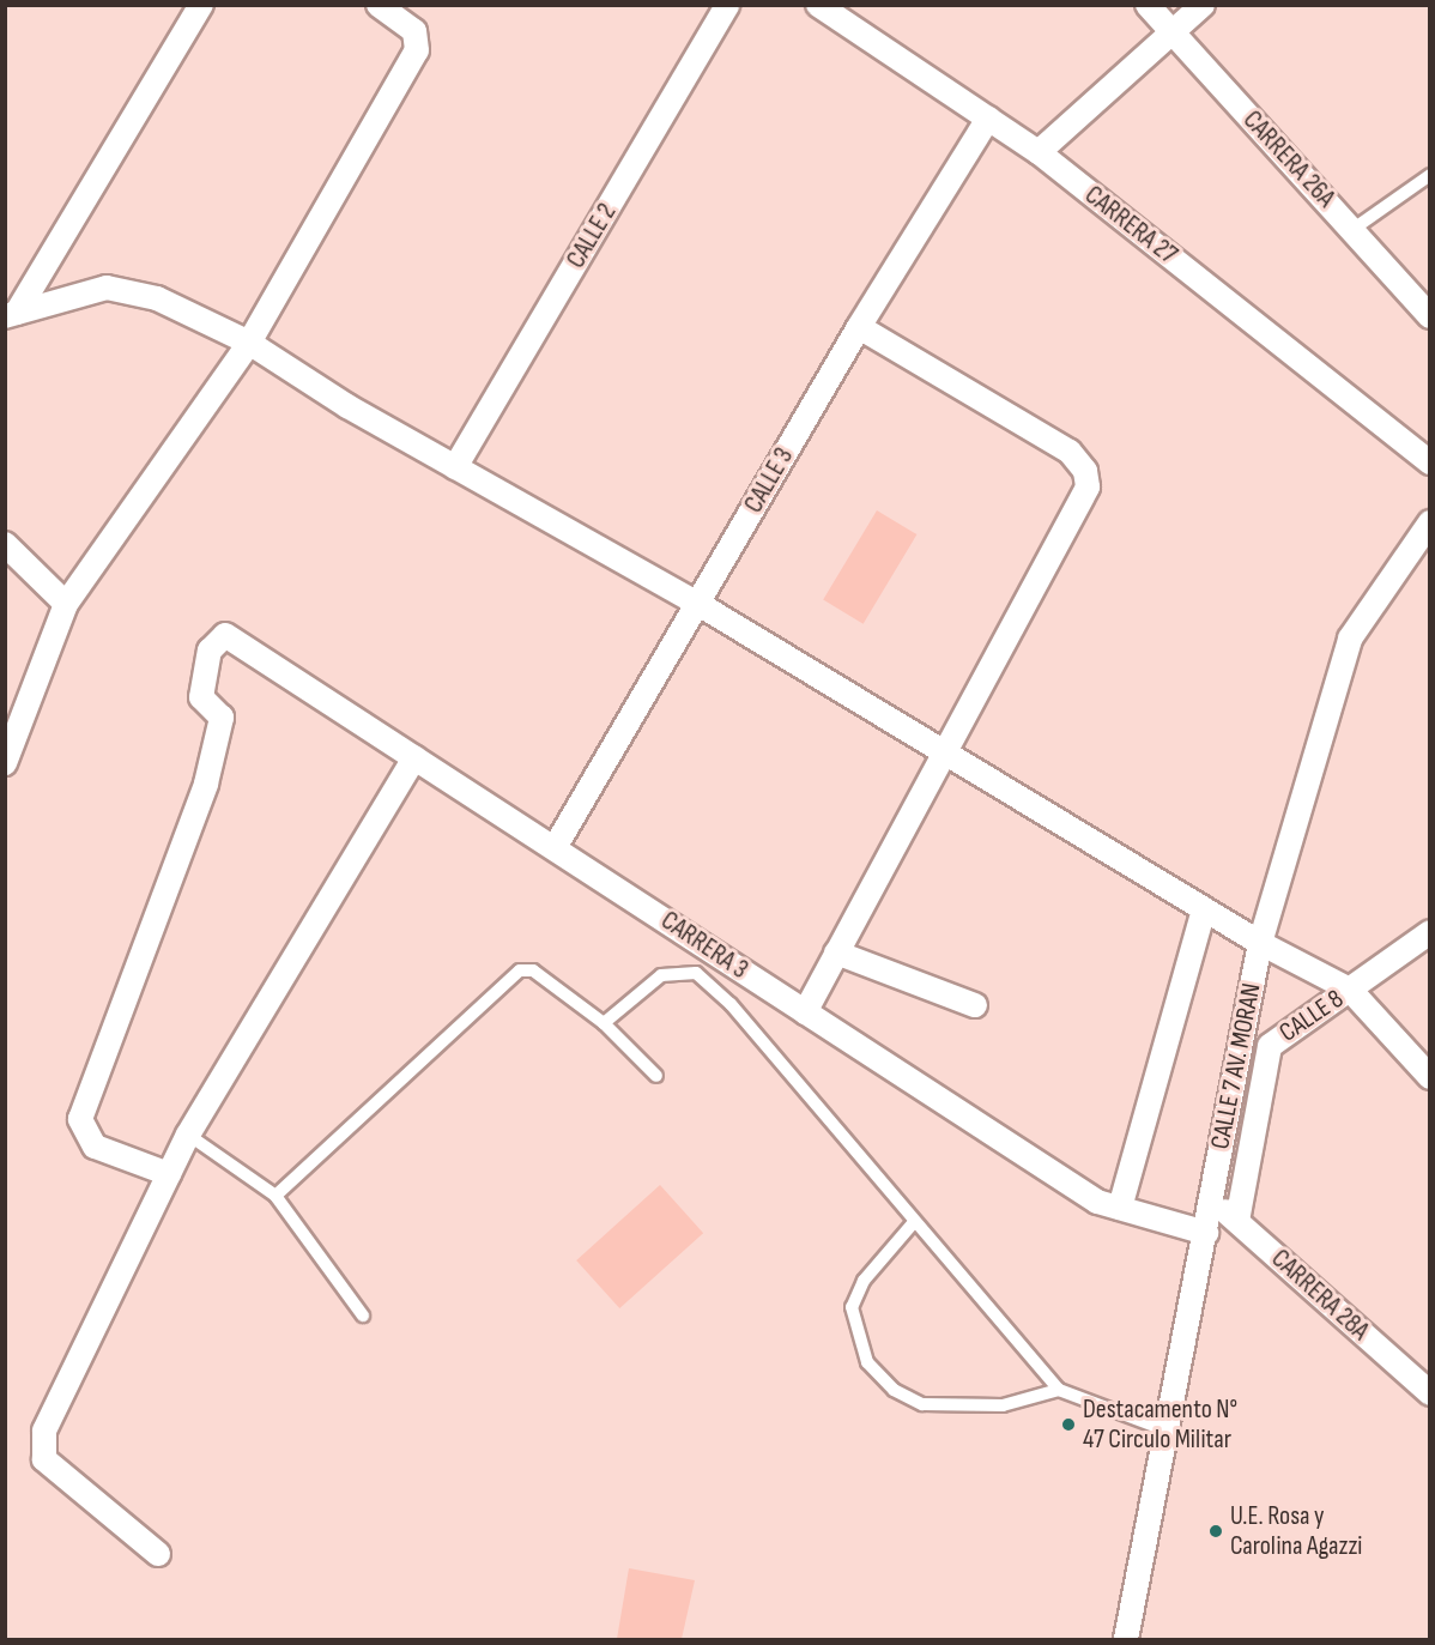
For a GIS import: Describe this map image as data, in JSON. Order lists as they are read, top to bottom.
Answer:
{
  "streets": {
    "street": [
      "CARRERA 26A",
      "CARRERA 27",
      "CALLE 2",
      "CALLE 3",
      "CARRERA 3",
      "CALLE 8",
      "CALLE 7 AV. MORAN",
      "CARRERA 28A"
    ]
  },
  "crossings": [
    ["CARRERA 27", "CALLE 3"],
    ["CALLE 3", "CARRERA 3"],
    ["CARRERA 3", "CALLE 7 AV. MORAN"],
    ["CALLE 8", "CARRERA 28A"],
    ["CALLE 7 AV. MORAN", "CARRERA 28A"]
  ],
  "places": ["Destacamento N° 47 Circulo Militar", "U.E. Rosa y Carolina Agazzi"]
}
